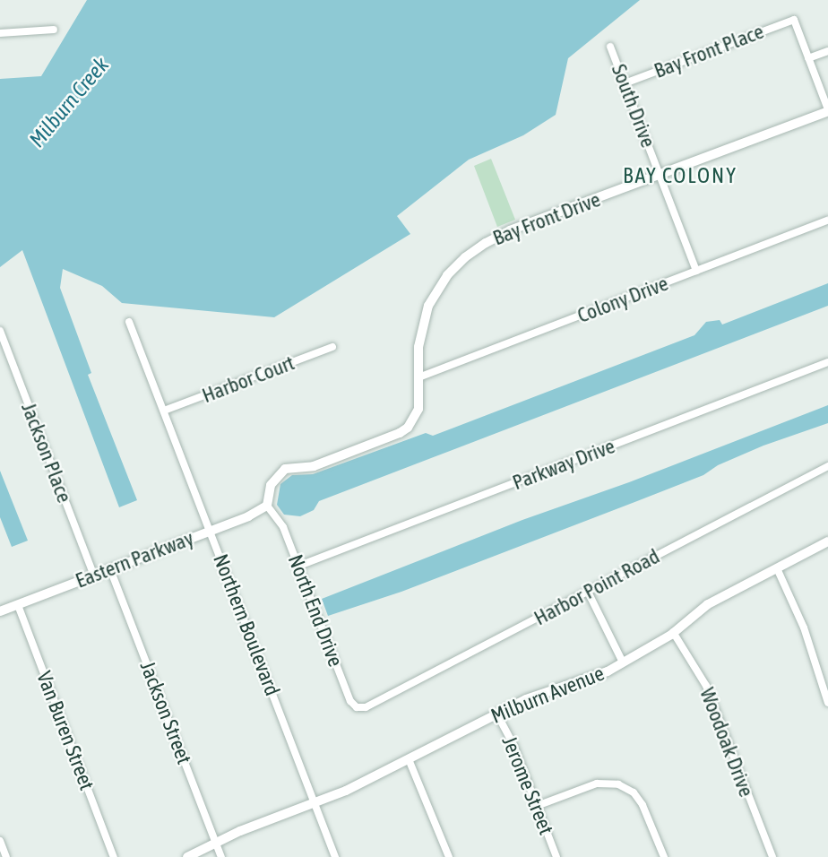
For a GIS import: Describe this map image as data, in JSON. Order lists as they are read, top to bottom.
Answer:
{
  "streets": {
    "main road": ["Milburn Avenue"],
    "street": [
      "Bay Front Place",
      "South Drive",
      "Bay Front Drive",
      "Colony Drive",
      "Harbor Court",
      "Jackson Place",
      "Parkway Drive",
      "Eastern Parkway",
      "Harbor Point Road",
      "North End Drive",
      "Northern Boulevard",
      "Jackson Street",
      "Van Buren Street",
      "Woodoak Drive",
      "Jerome Street"
    ]
  },
  "crossings": [
    ["Bay Front Place", "South Drive"],
    ["South Drive", "Bay Front Drive"],
    ["South Drive", "Colony Drive"],
    ["Bay Front Drive", "Colony Drive"],
    ["Bay Front Drive", "Eastern Parkway"],
    ["Bay Front Drive", "North End Drive"],
    ["Harbor Court", "Northern Boulevard"],
    ["Jackson Place", "Eastern Parkway"],
    ["Parkway Drive", "North End Drive"],
    ["Eastern Parkway", "North End Drive"],
    ["Eastern Parkway", "Northern Boulevard"],
    ["Eastern Parkway", "Jackson Street"],
    ["Eastern Parkway", "Van Buren Street"],
    ["Harbor Point Road", "North End Drive"],
    ["Northern Boulevard", "Milburn Avenue"],
    ["Milburn Avenue", "Jackson Street"],
    ["Milburn Avenue", "Woodoak Drive"],
    ["Milburn Avenue", "Jerome Street"]
  ],
  "districts": ["BAY COLONY"],
  "water": ["Milburn Creek"]
}
